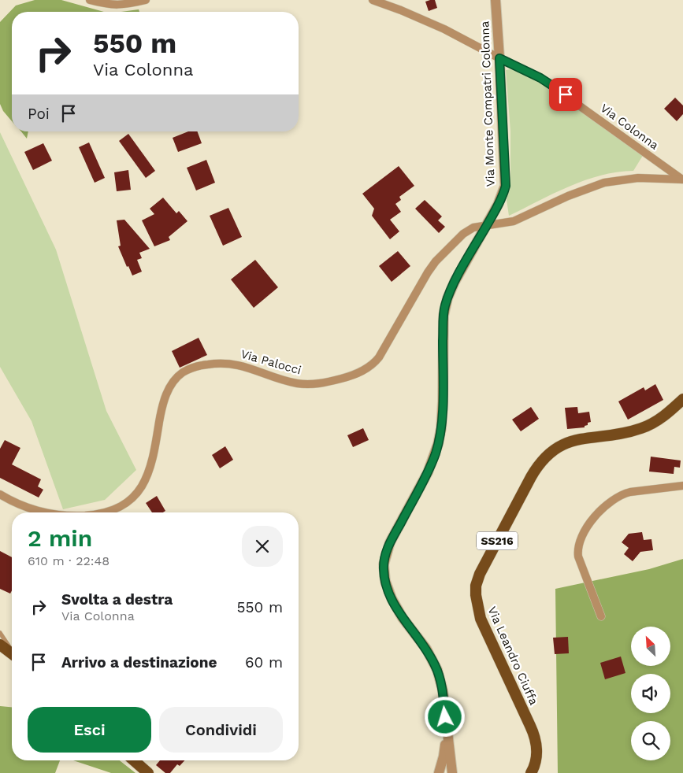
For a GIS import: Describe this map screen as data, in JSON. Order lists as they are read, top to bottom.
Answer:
{
  "streets": {
    "main road": ["SS216", "Via Leandro Ciuffa"],
    "street": ["Via Monte Compatri Colonna", "Via Colonna", "Via Palocci"]
  },
  "crossings": [
    ["Via Monte Compatri Colonna", "Via Colonna"],
    ["Via Monte Compatri Colonna", "Via Palocci"],
    ["Via Colonna", "Via Palocci"]
  ],
  "north": "top left",
  "page": {
    "turn": ["550 m", "Via Colonna"],
    "then": "Poi",
    "heading": ["2 min", "610 m · 22:48"],
    "list": [
      {
        "name": "Svolta a destra",
        "note": "Via Colonna",
        "value": "550 m"
      },
      {
        "name": "Arrivo a destinazione",
        "value": "60 m"
      }
    ],
    "buttons": ["Esci", "Condividi"]
  }
}
